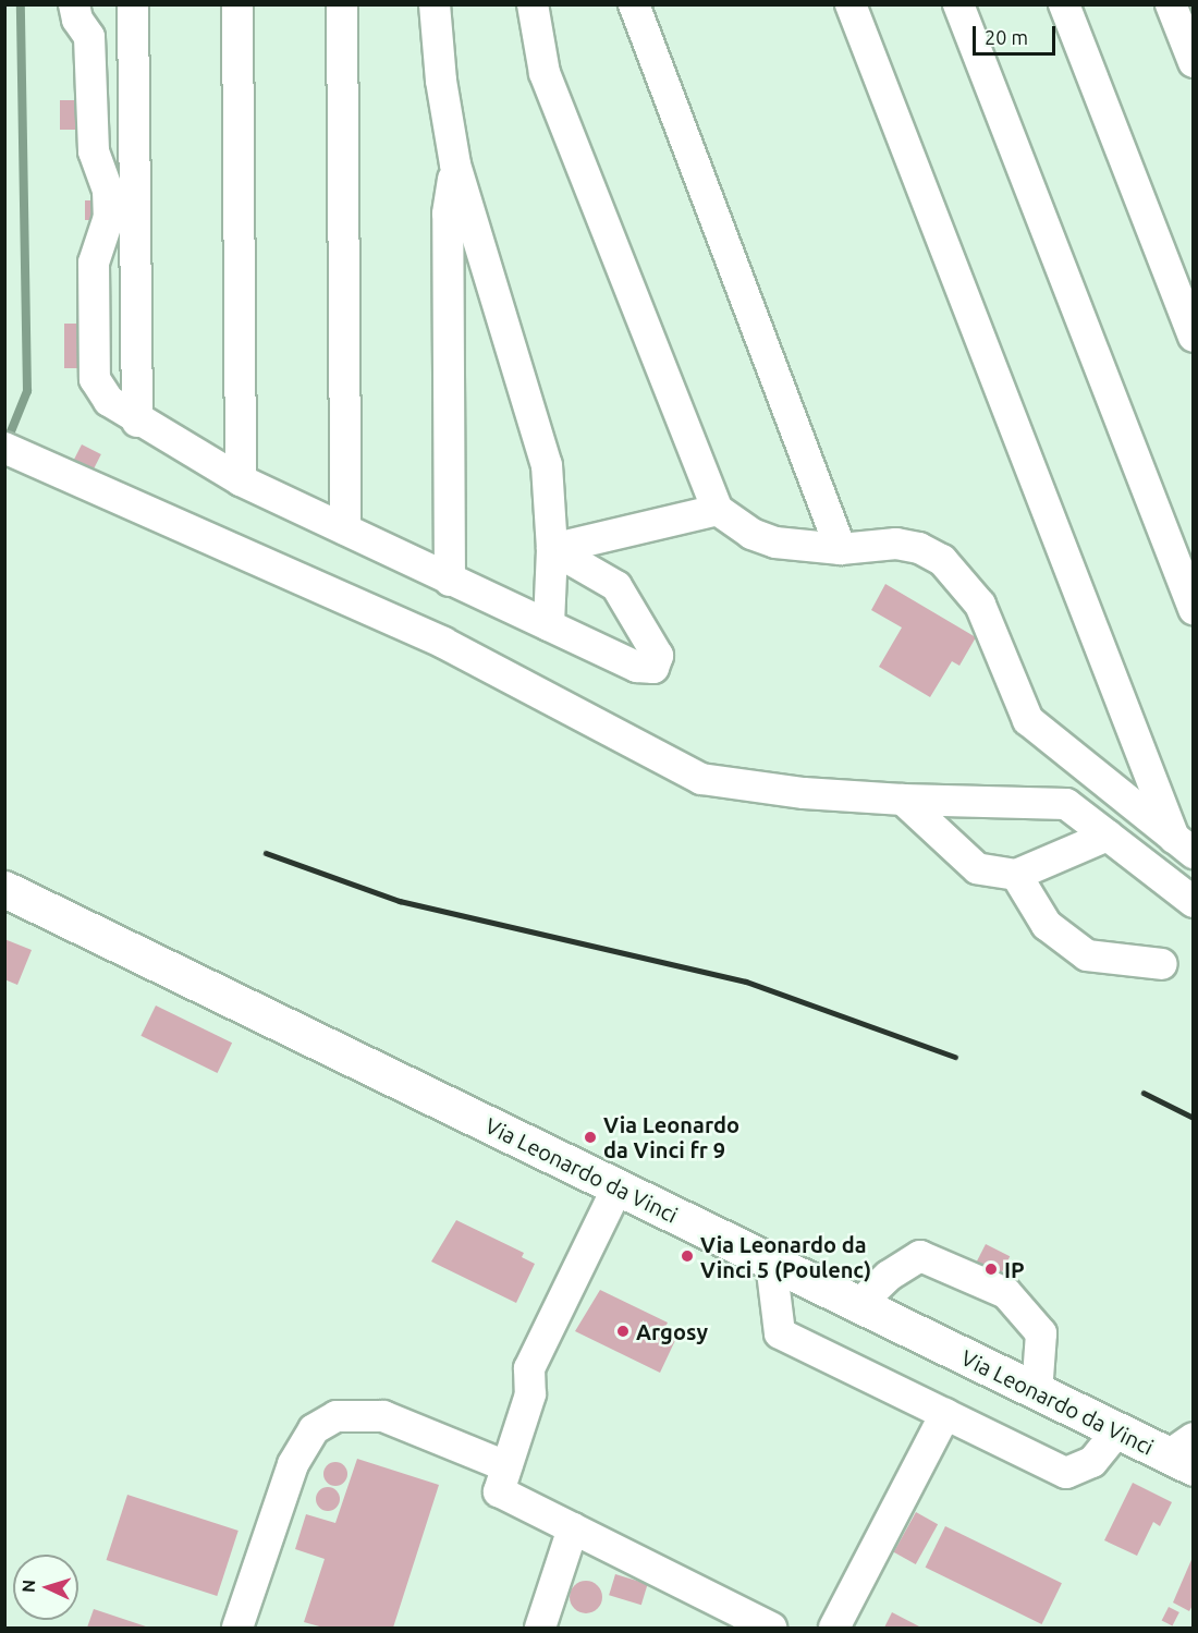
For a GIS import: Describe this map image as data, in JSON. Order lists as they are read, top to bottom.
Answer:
{
  "streets": {
    "main road": ["Via Leonardo da Vinci"]
  },
  "places": [
    "Via Leonardo da Vinci fr 9",
    "Via Leonardo da Vinci 5 (Poulenc)",
    "IP",
    "Argosy"
  ],
  "scale_bar": "20 m",
  "north": "left"
}
